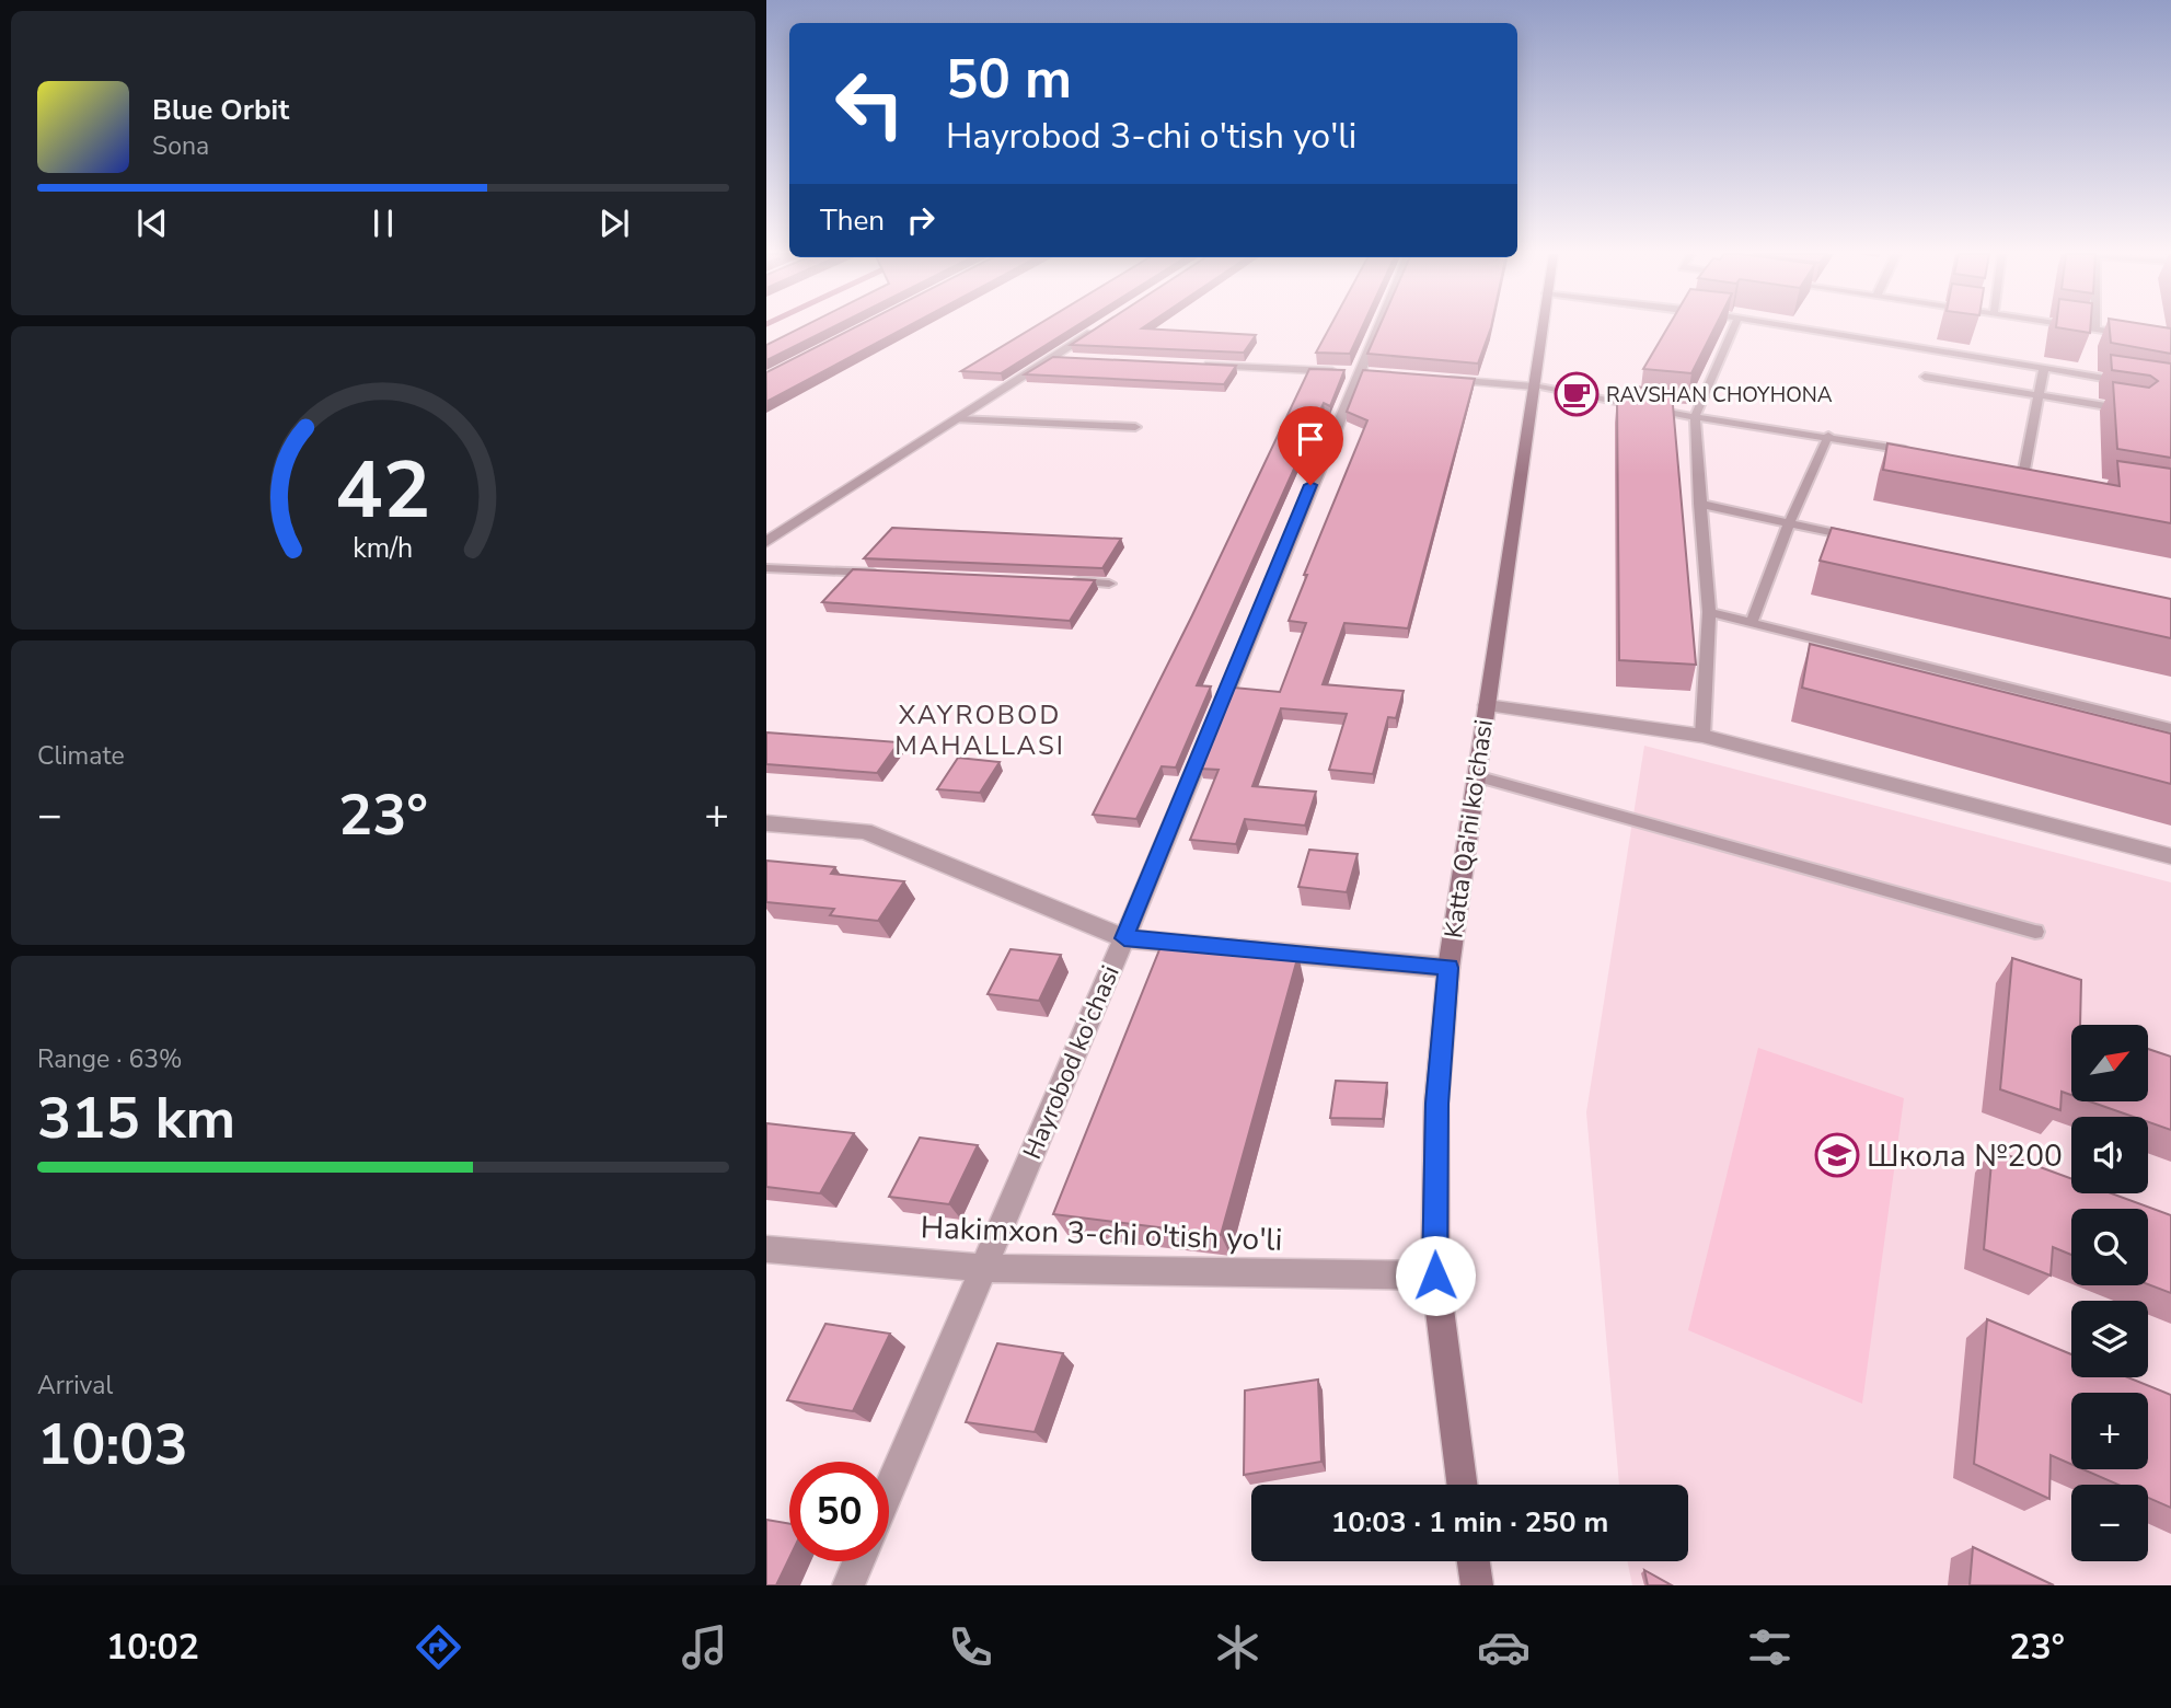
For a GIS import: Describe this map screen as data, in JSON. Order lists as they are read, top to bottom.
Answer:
{
  "streets": {
    "main road": ["Katta Qa'ni ko'chasi"],
    "street": ["Hayrobod ko'chasi", "Hakimxon 3-chi o'tish yo'li"]
  },
  "crossings": [
    ["Katta Qa'ni ko'chasi", "Hakimxon 3-chi o'tish yo'li"],
    ["Hayrobod ko'chasi", "Hakimxon 3-chi o'tish yo'li"]
  ],
  "districts": ["XAYROBOD MAHALLASI"],
  "places": {
    "cafe": ["RAVSHAN CHOYHONA"],
    "school or university": ["Школа №200"]
  },
  "north": "top right",
  "page": {
    "turn": ["50 m", "Hayrobod 3-chi o'tish yo'li"],
    "song": ["Blue Orbit", "Sona"],
    "then": "Then",
    "tile": [
      "Climate",
      ["Range · 63%", "315 km"],
      ["Arrival", "10:03"]
    ],
    "heat": ["−", "23°", "+"],
    "map_buttons": ["+", "−"],
    "limit": "50",
    "trip": "10:03 · 1 min · 250 m",
    "tabs": ["10:02", "23°"],
    "gauge": ["42", "km/h"]
  }
}
